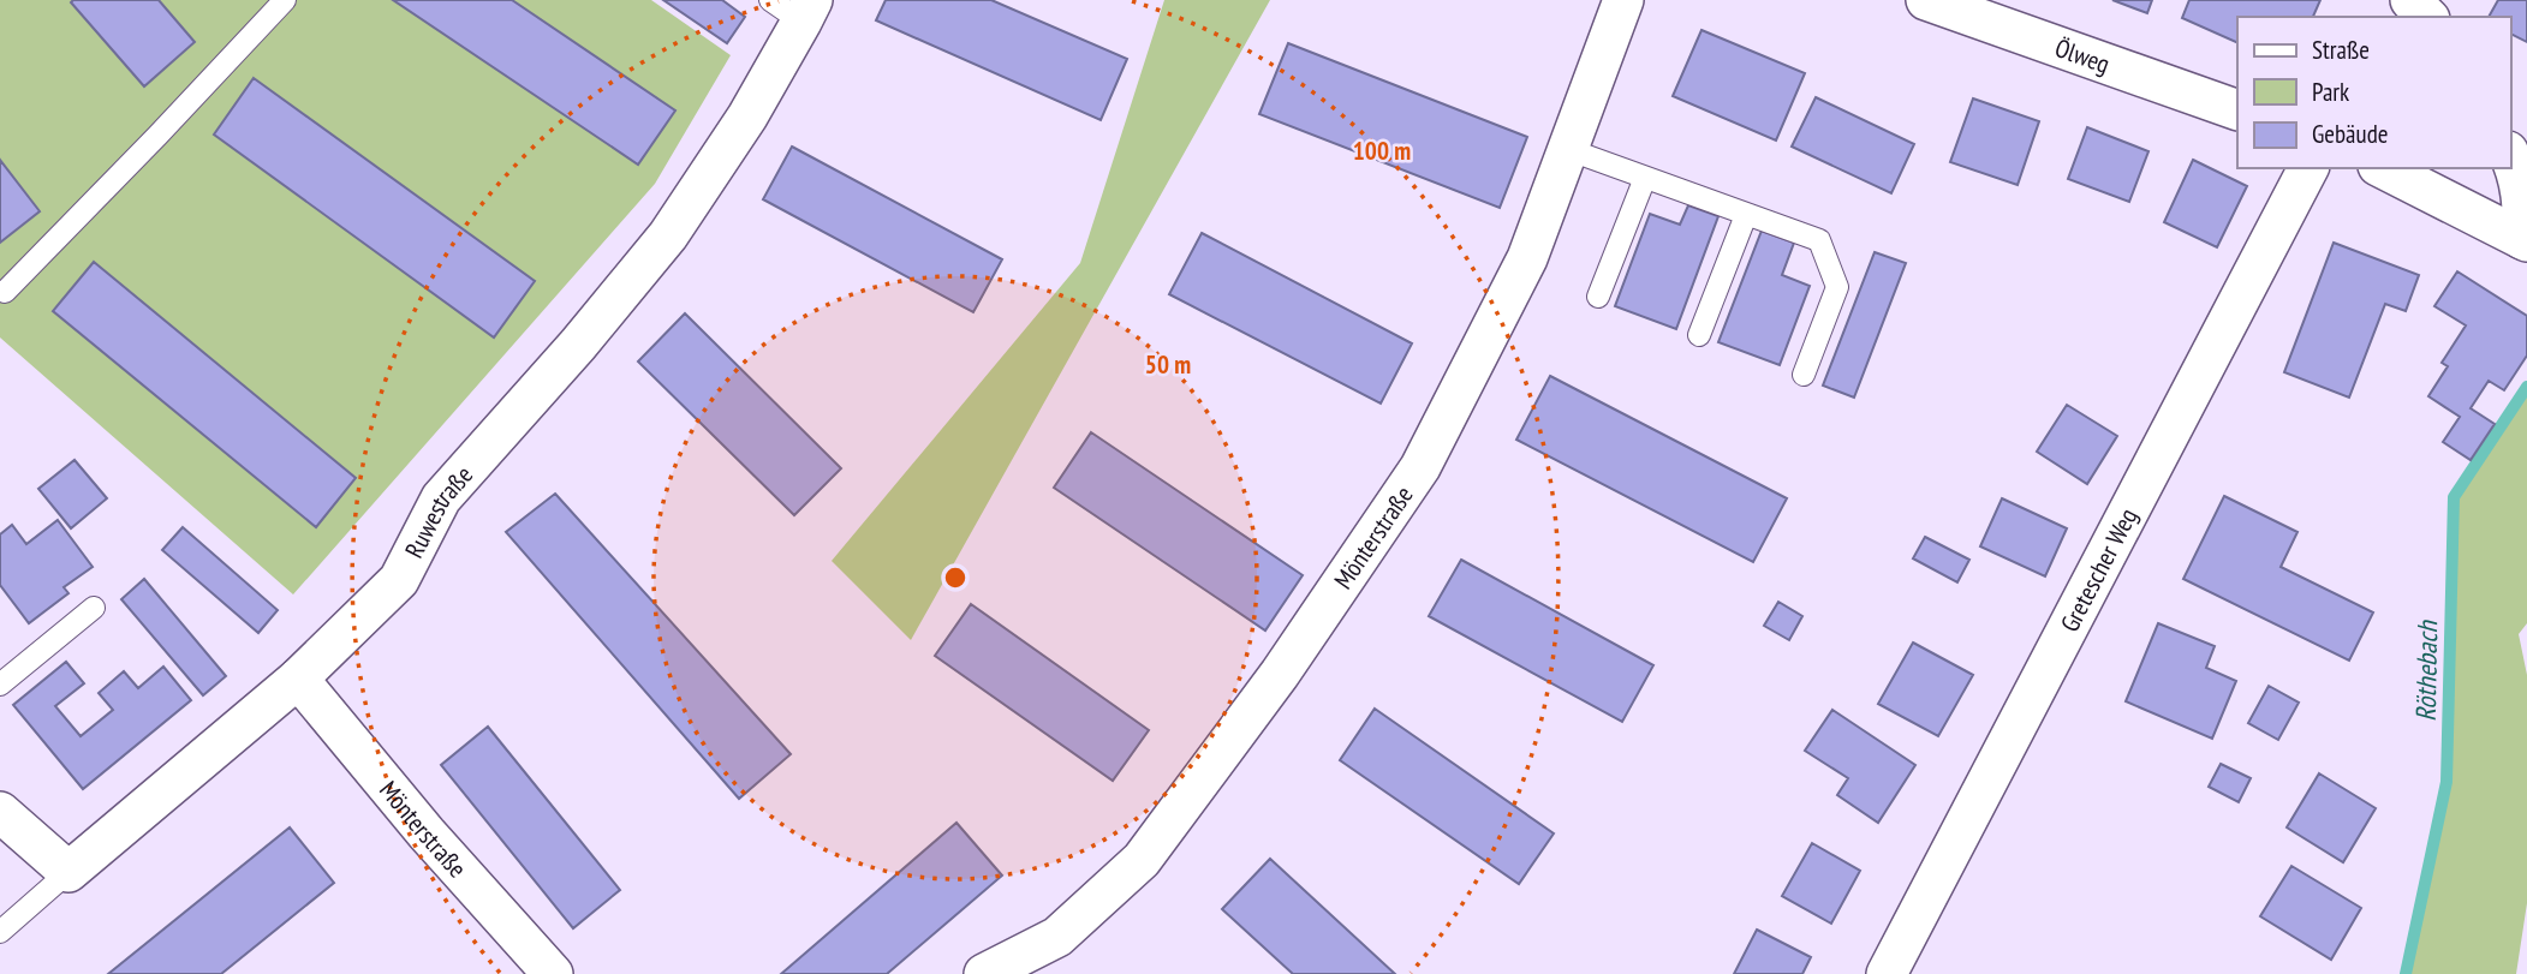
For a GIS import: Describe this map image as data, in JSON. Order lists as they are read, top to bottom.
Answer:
{
  "streets": {
    "street": [
      "Ölweg",
      "Ruwestraße",
      "Mönterstraße",
      "Gretescher Weg"
    ]
  },
  "crossings": [
    ["Ruwestraße", "Mönterstraße"]
  ],
  "water": ["Röthebach"],
  "legend": ["Straße", "Park", "Gebäude"],
  "rings": ["100 m", "50 m"]
}
